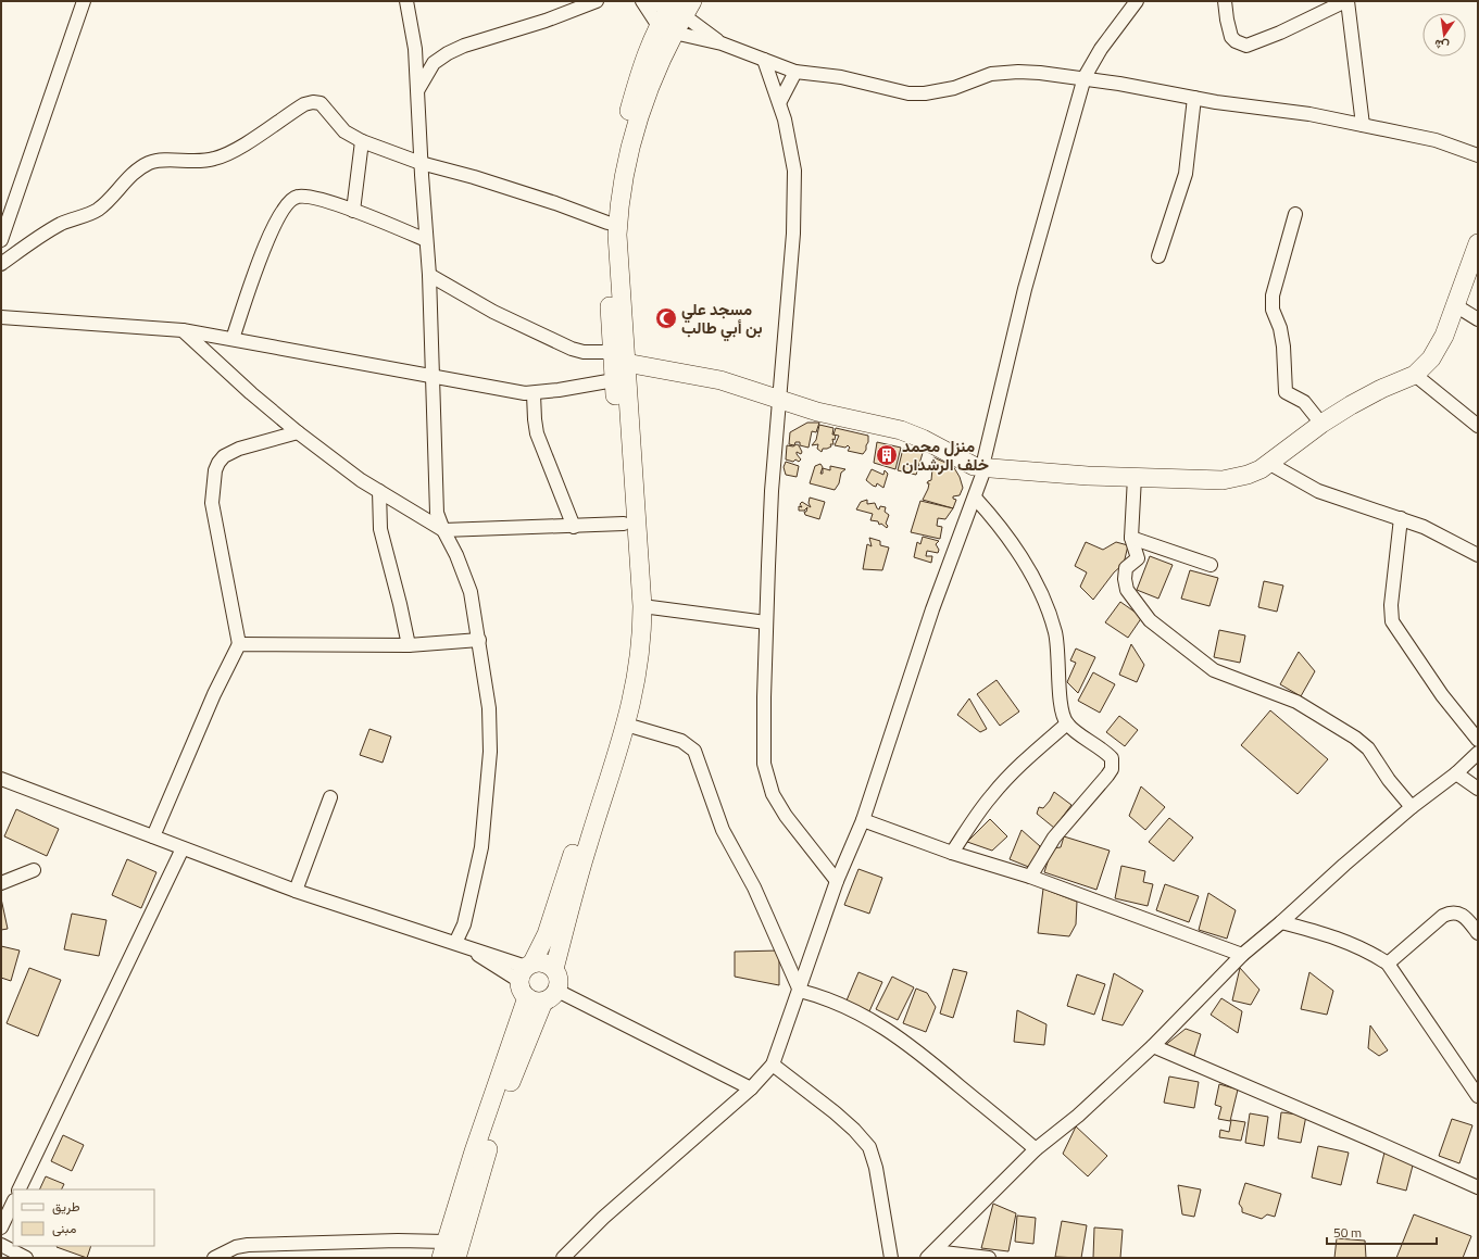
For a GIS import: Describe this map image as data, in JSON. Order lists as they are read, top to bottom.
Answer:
{
  "places": {
    "mosque": ["مسجد علي بن أبي طالب"],
    "building": ["منزل محمد خلف الرشدان"]
  },
  "legend": ["طريق", "مبنى"],
  "scale_bar": "50 m",
  "north": "bottom"
}
